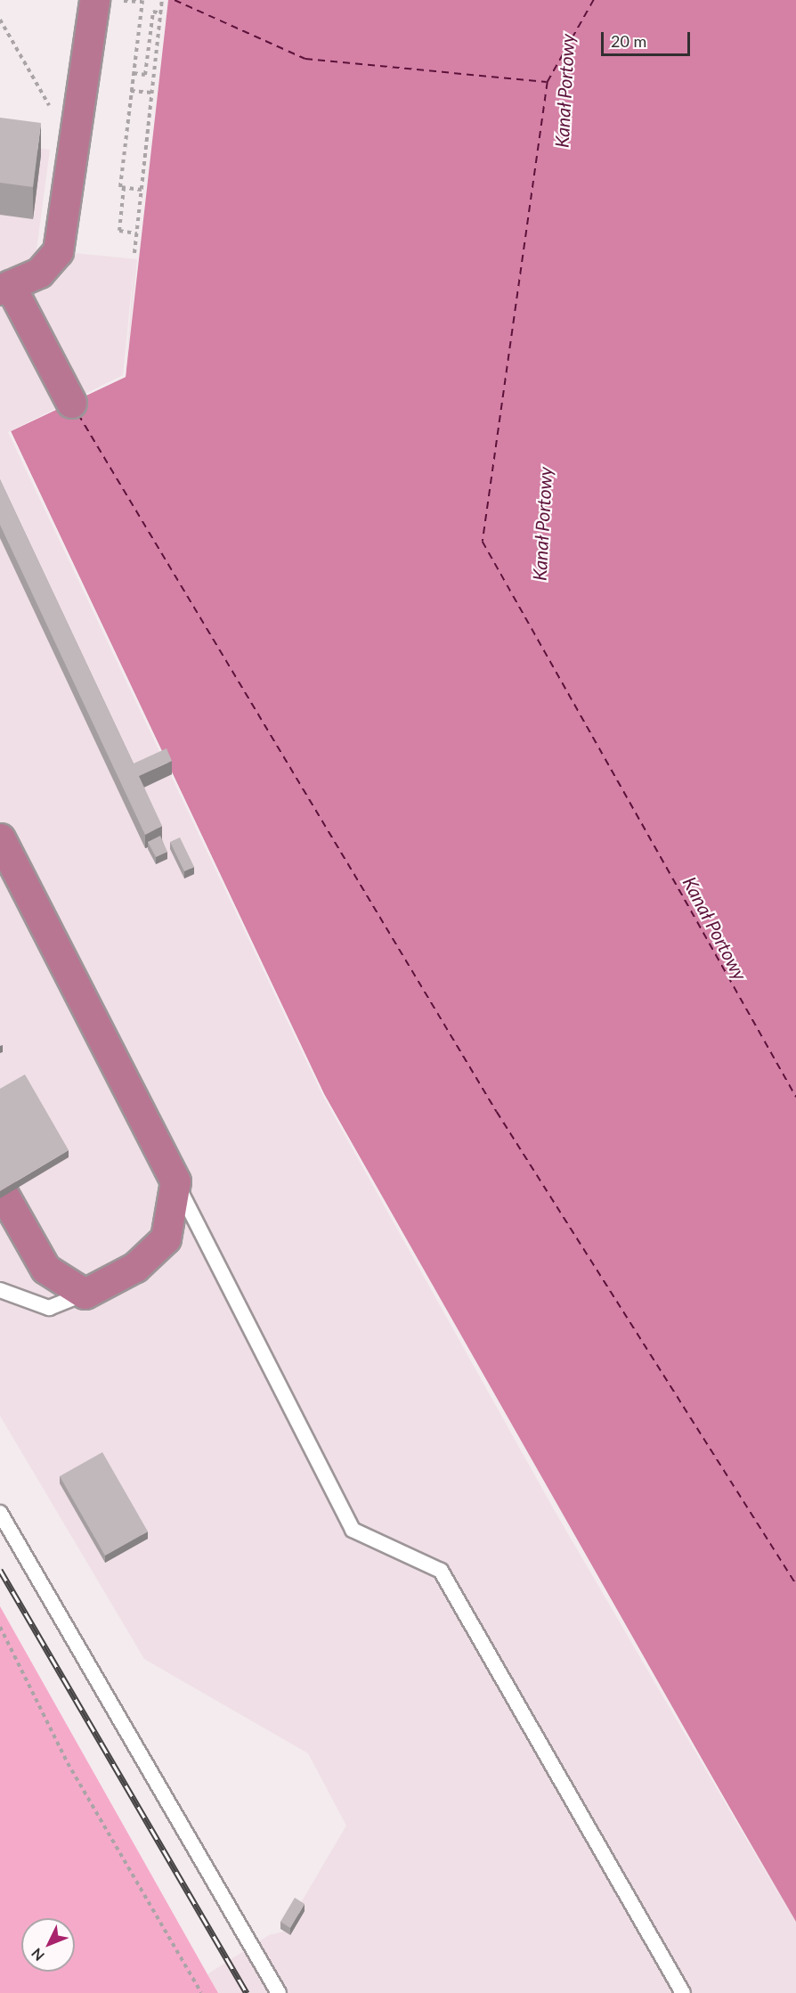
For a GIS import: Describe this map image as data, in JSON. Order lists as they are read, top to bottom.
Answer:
{
  "water": ["Kanał Portowy"],
  "scale_bar": "20 m",
  "north": "bottom left"
}
